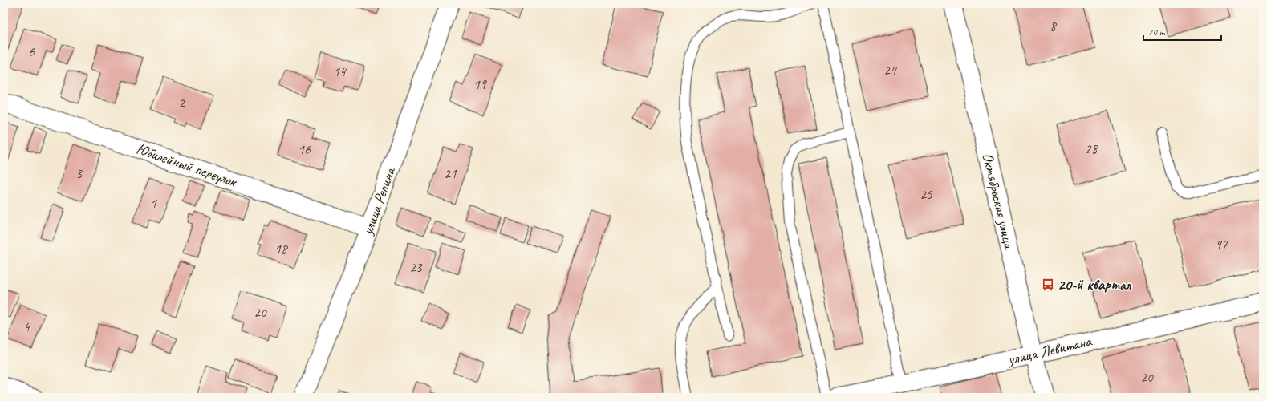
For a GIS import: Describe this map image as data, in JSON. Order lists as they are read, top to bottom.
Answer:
{
  "streets": {
    "street": [
      "Юбилейный переулок",
      "Октябрьская улица",
      "улица Репина",
      "улица Левитана"
    ]
  },
  "crossings": [
    ["Юбилейный переулок", "улица Репина"],
    ["Октябрьская улица", "улица Левитана"]
  ],
  "places": {
    "bus stop": ["20-й квартал"]
  },
  "house_numbers": [
    "8",
    "6",
    "24",
    "14",
    "19",
    "2",
    "28",
    "16",
    "3",
    "21",
    "25",
    "1",
    "97",
    "18",
    "23",
    "20",
    "4",
    "20"
  ],
  "scale_bar": "20 m"
}
